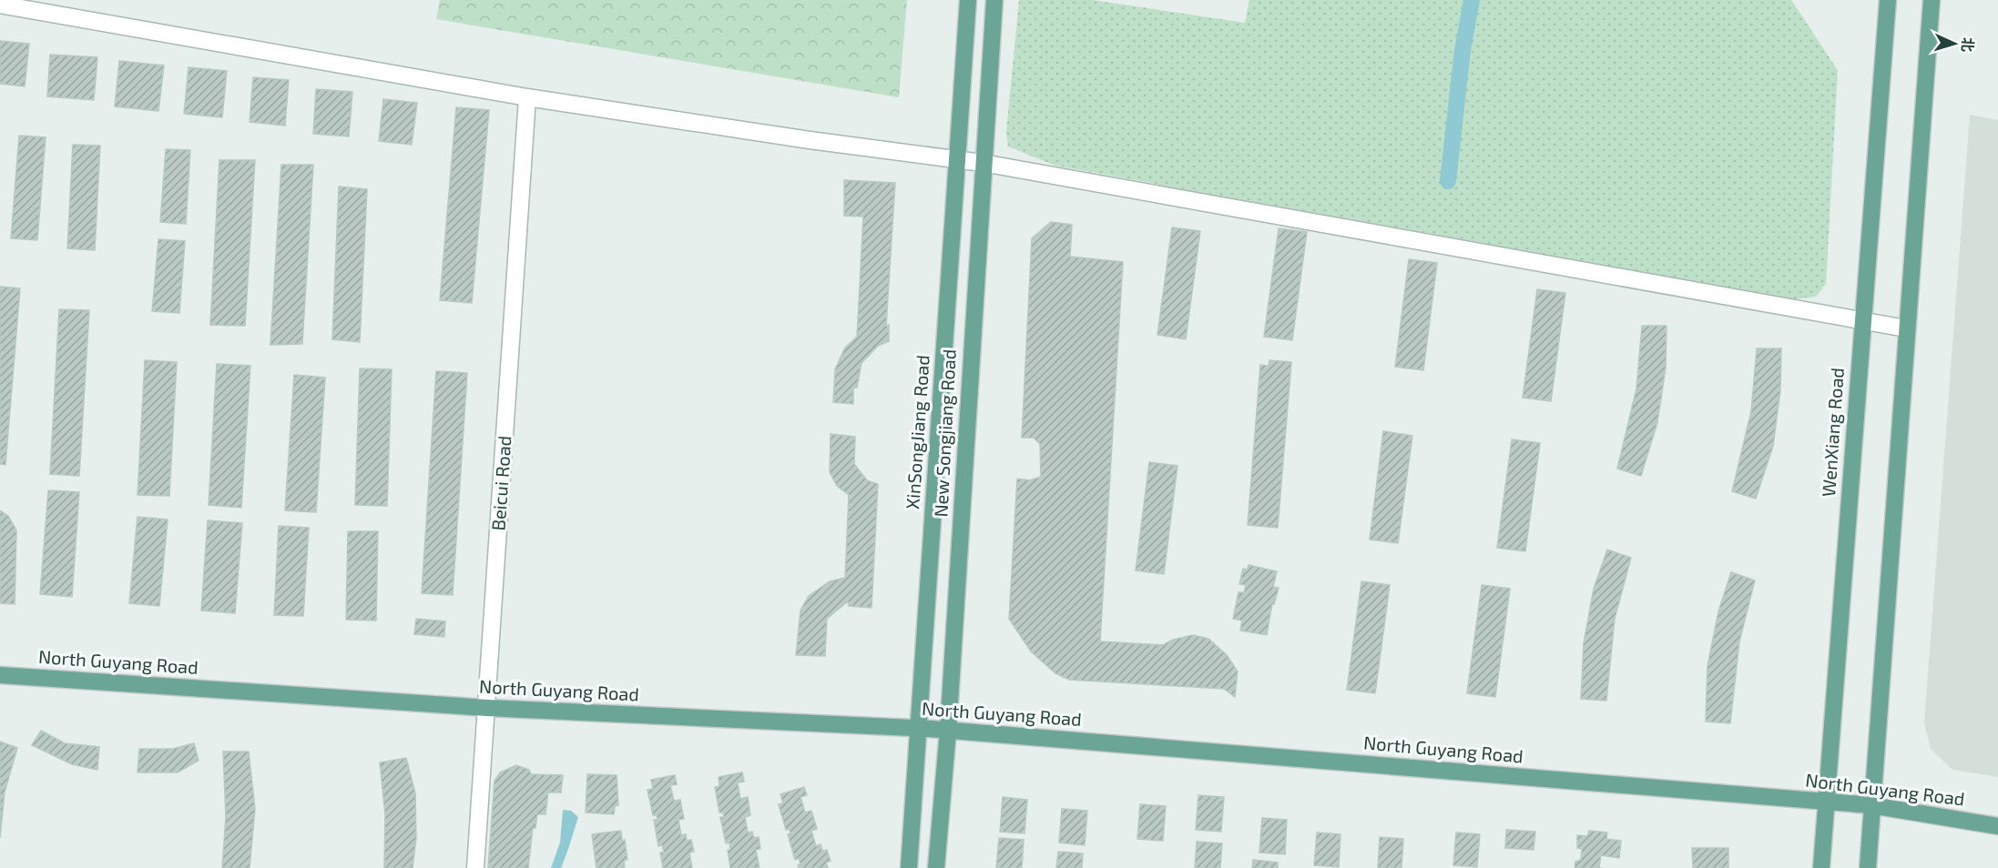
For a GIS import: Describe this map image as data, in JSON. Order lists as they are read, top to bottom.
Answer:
{
  "streets": {
    "main road": [
      "XinSongJiang Road",
      "WenXiang Road",
      "New Songjiang Road",
      "North Guyang Road"
    ],
    "street": ["Beicui Road"]
  },
  "crossings": [
    ["XinSongJiang Road", "North Guyang Road"],
    ["WenXiang Road", "North Guyang Road"],
    ["New Songjiang Road", "North Guyang Road"],
    ["Beicui Road", "North Guyang Road"]
  ],
  "north": "right"
}
